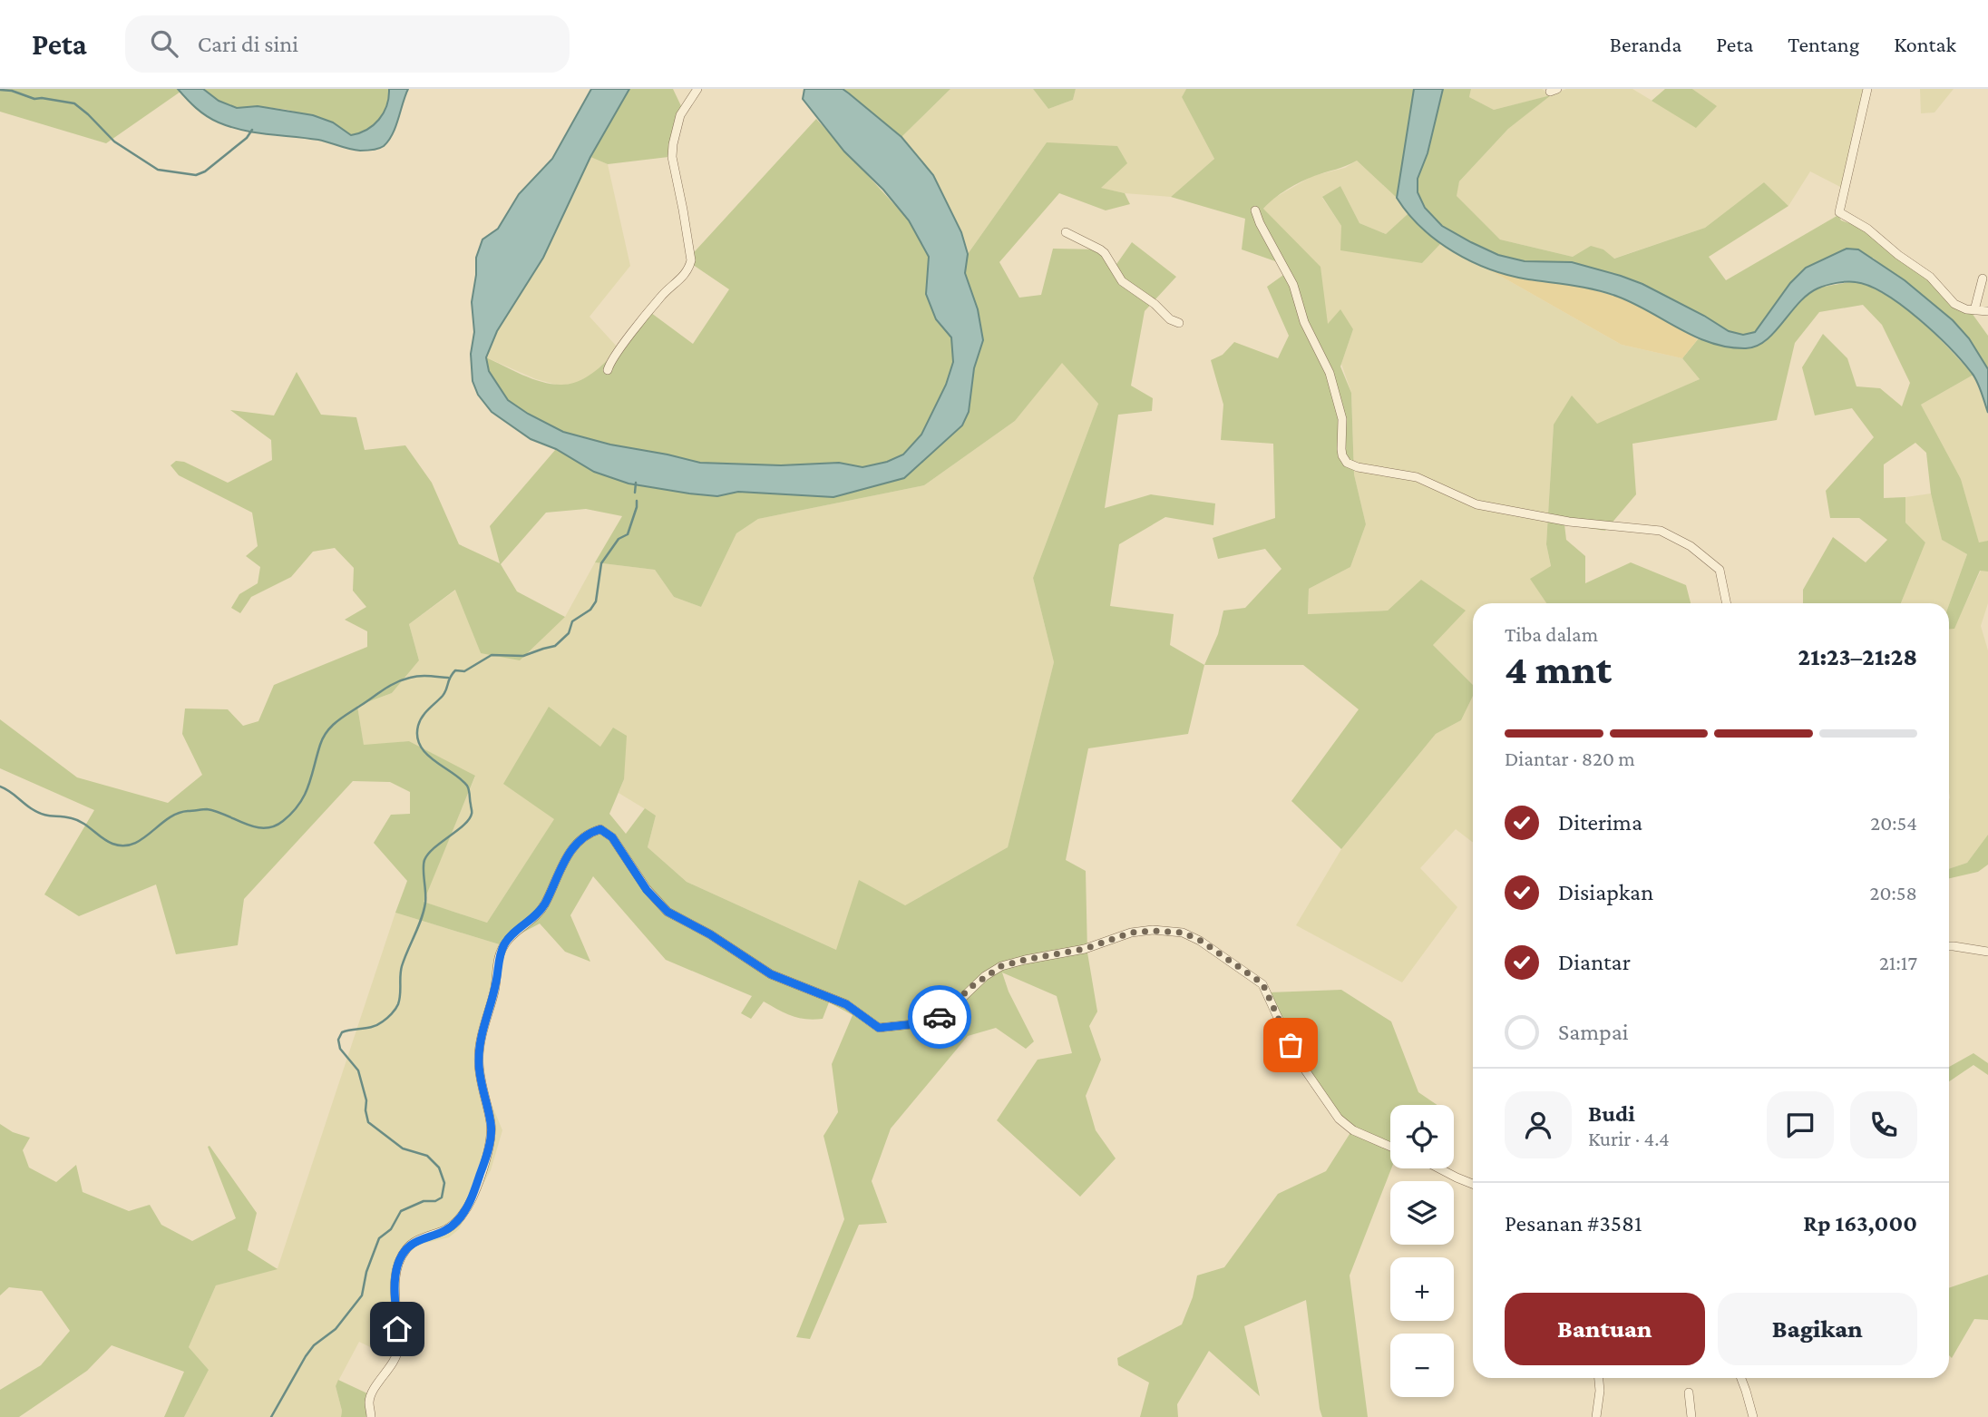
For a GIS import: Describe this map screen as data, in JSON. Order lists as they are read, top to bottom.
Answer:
{
  "page": {
    "header": "Peta",
    "search": "Cari di sini",
    "nav": [
      "Beranda",
      "Peta",
      "Tentang",
      "Kontak"
    ],
    "heading": ["4 mnt", "Tiba dalam", "21:23–21:28"],
    "panel": [
      "Budi",
      "Kurir · 4.4",
      "Pesanan #3581",
      "Rp 163,000"
    ],
    "bar": "Diantar · 820 m",
    "list": [
      ["Diterima", "20:54"],
      ["Disiapkan", "20:58"],
      ["Diantar", "21:17"],
      "Sampai"
    ],
    "map_buttons": ["+", "−"],
    "buttons": ["Bantuan", "Bagikan"]
  }
}
